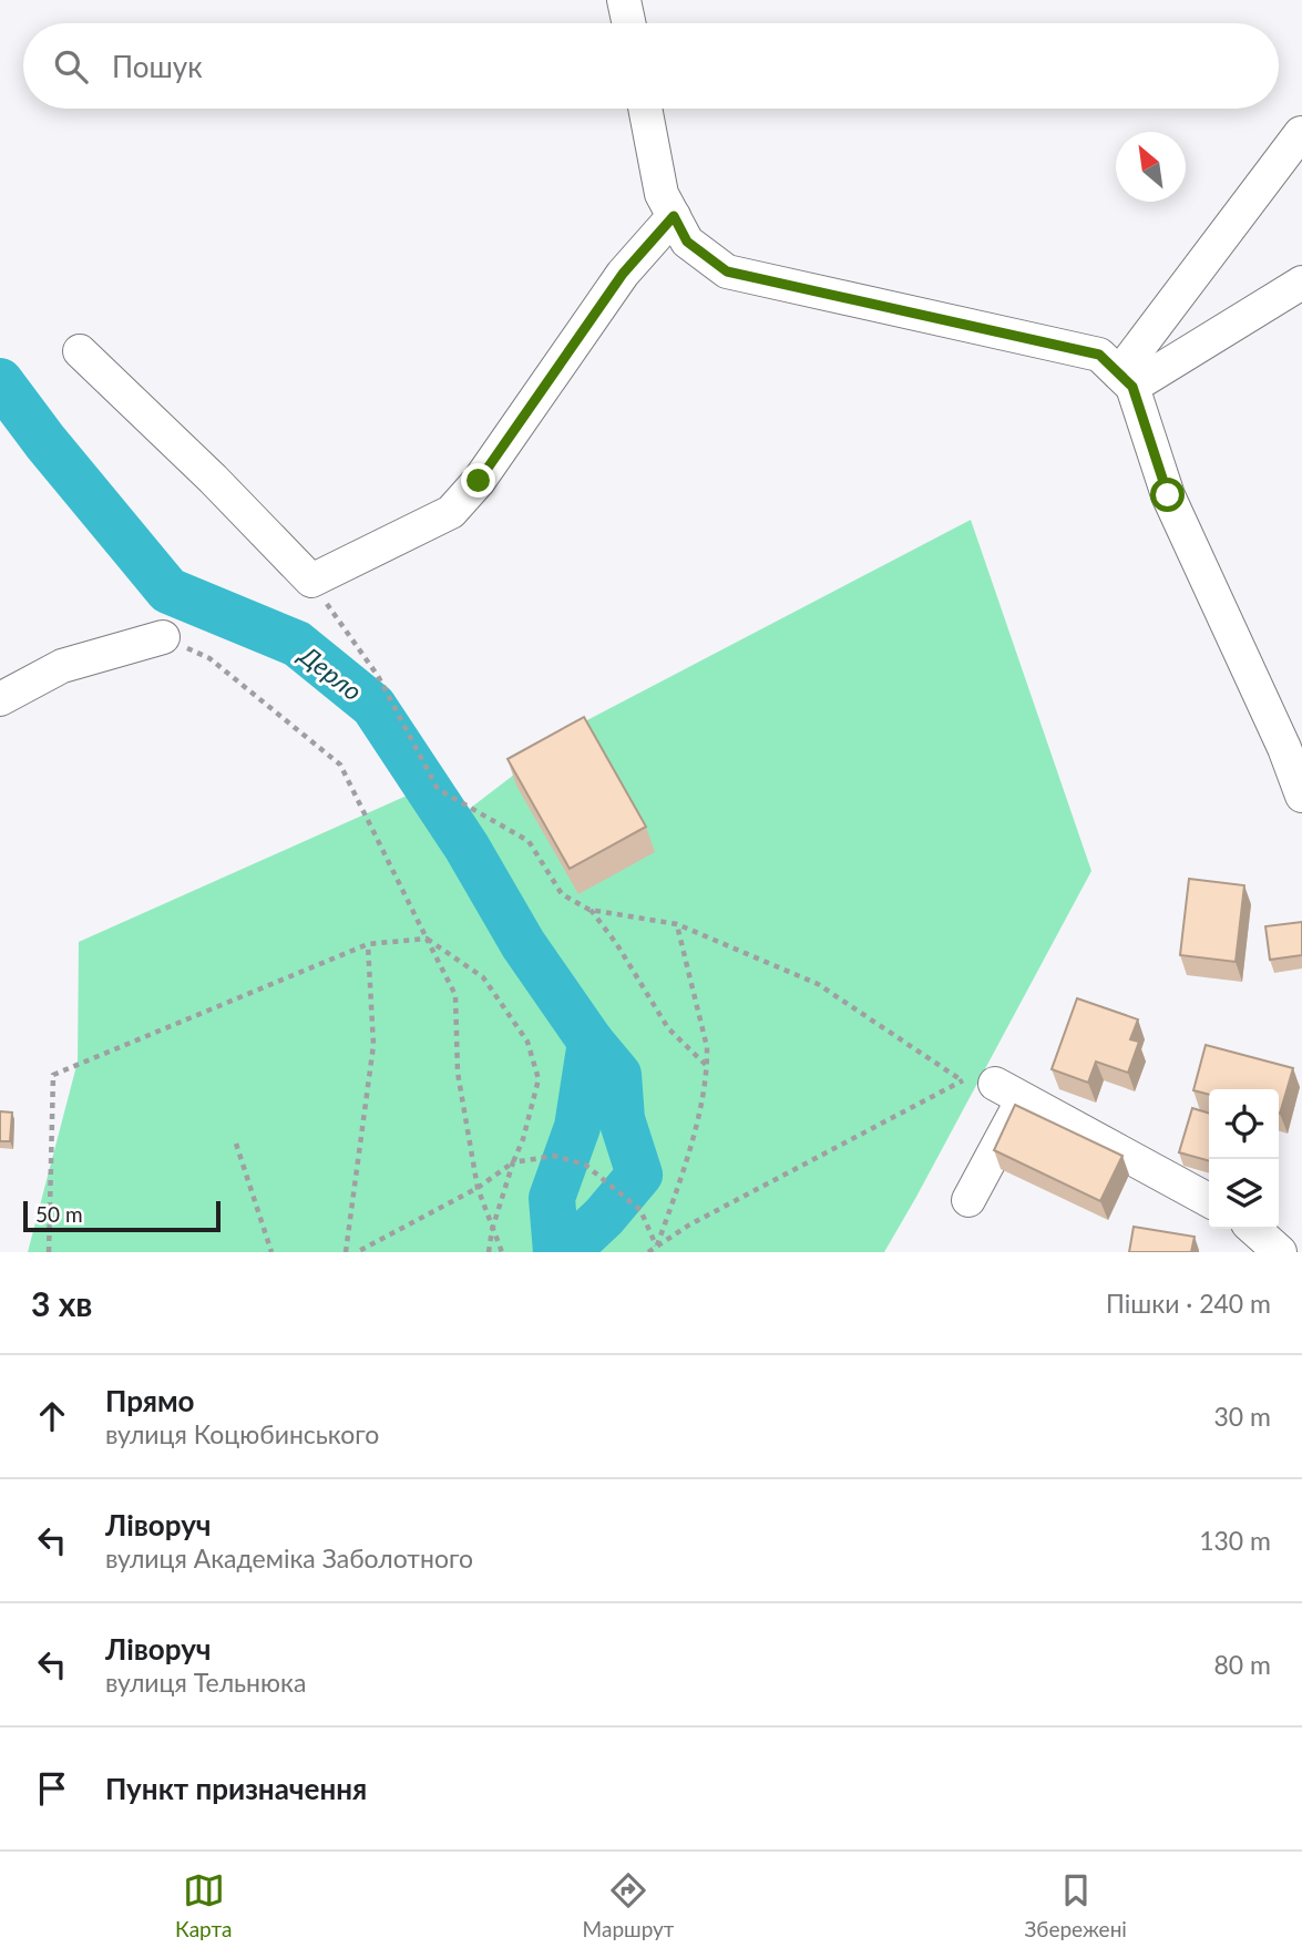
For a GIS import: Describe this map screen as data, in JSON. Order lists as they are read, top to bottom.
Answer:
{
  "water": ["Дерло"],
  "scale_bar": "50 m",
  "north": "top left",
  "page": {
    "search": "Пошук",
    "scale": "50 m",
    "heading": ["3 хв", "Пішки · 240 m"],
    "list": [
      ["Прямо", "вулиця Коцюбинського", "30 m"],
      ["Ліворуч", "вулиця Академіка Заболотного", "130 m"],
      ["Ліворуч", "вулиця Тельнюка", "80 m"],
      "Пункт призначення"
    ],
    "nav": ["Карта", "Маршрут", "Збережені"]
  }
}
